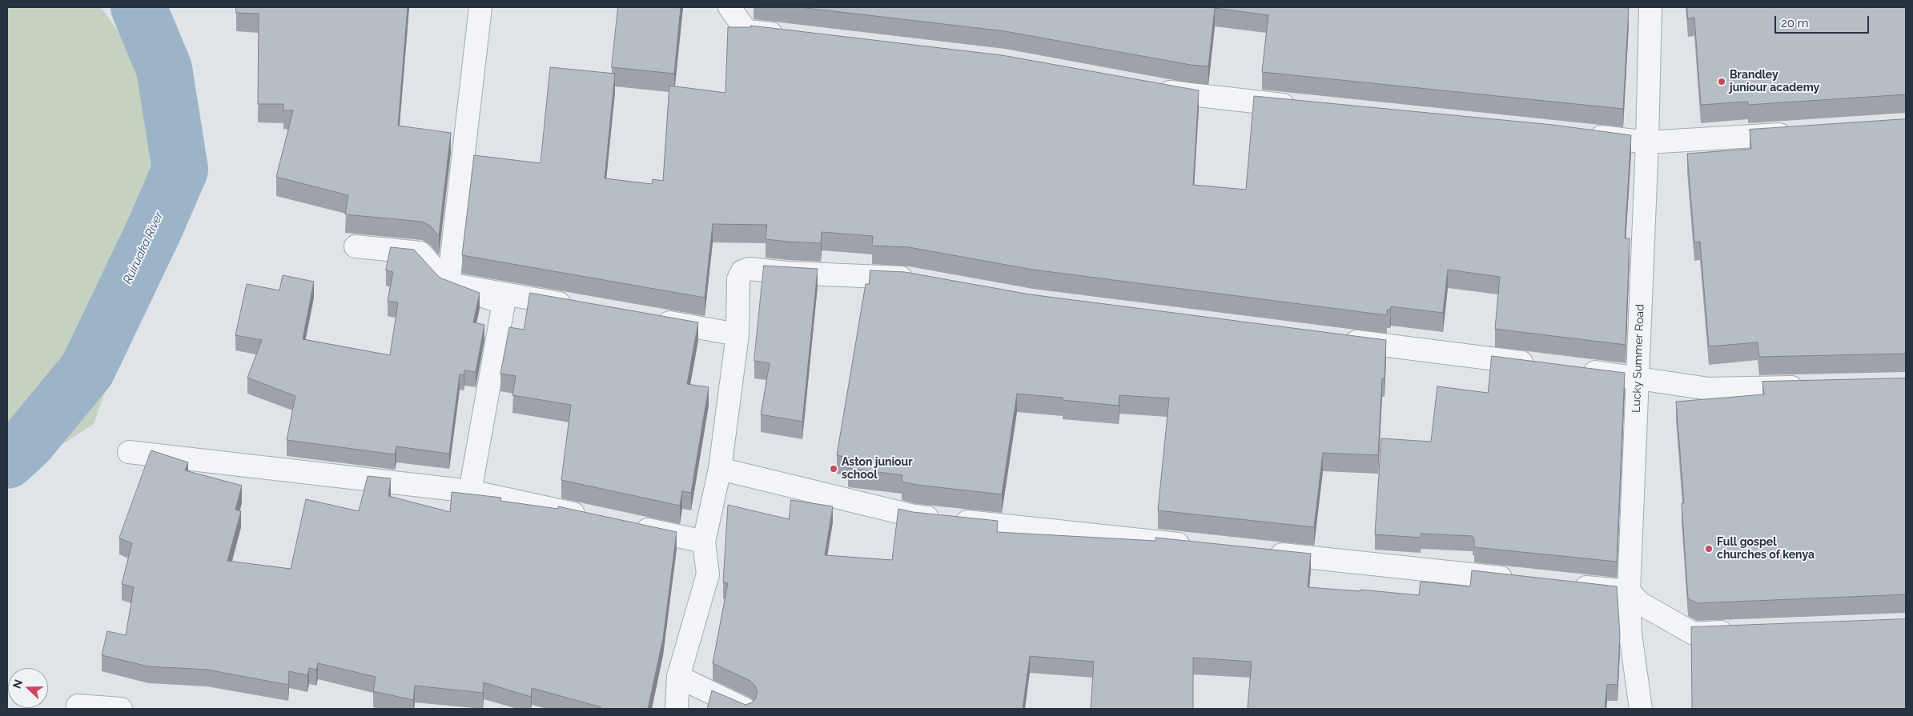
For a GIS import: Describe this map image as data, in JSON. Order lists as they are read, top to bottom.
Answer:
{
  "streets": {
    "street": ["Lucky Summer Road"]
  },
  "water": ["Ruiruaka River"],
  "places": ["Brandley juniour academy", "Aston juniour school", "Full gospel churches of kenya"],
  "scale_bar": "20 m",
  "north": "left"
}
